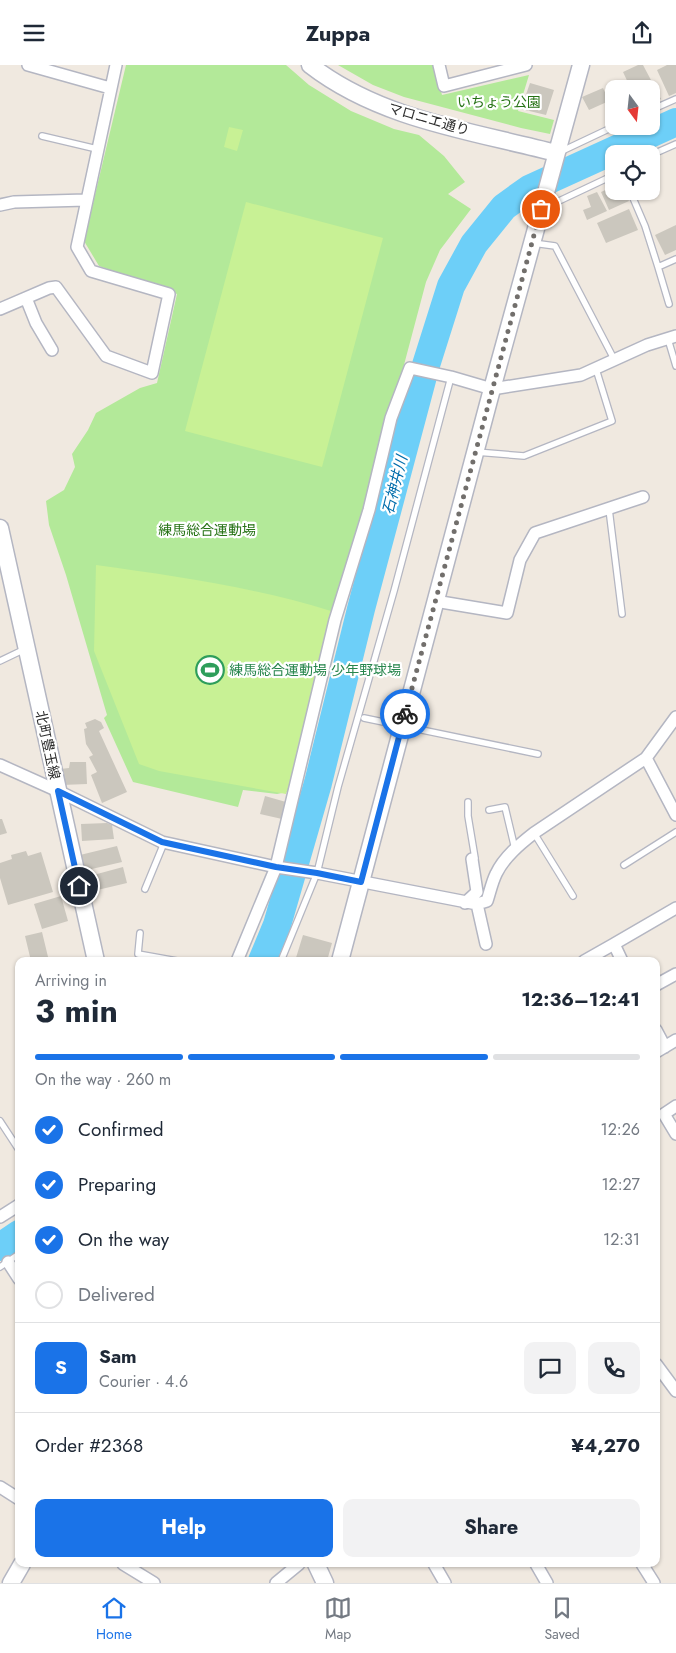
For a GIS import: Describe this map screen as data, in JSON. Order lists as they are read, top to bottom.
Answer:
{
  "streets": {
    "street": ["マロニエ通り", "北町豊玉線"]
  },
  "water": ["石神井川"],
  "parks": ["いちょう公園", "練馬総合運動場"],
  "places": {
    "sports": ["練馬総合運動場 少年野球場"]
  },
  "north": "bottom",
  "page": {
    "header": "Zuppa",
    "heading": ["3 min", "Arriving in", "12:36–12:41"],
    "panel": [
      "Sam",
      "Courier · 4.6",
      "Order #2368",
      "¥4,270"
    ],
    "bar": "On the way · 260 m",
    "list": [
      ["Confirmed", "12:26"],
      ["Preparing", "12:27"],
      ["On the way", "12:31"],
      "Delivered"
    ],
    "round": "S",
    "buttons": ["Help", "Share"],
    "tabs": ["Home", "Map", "Saved"]
  }
}
